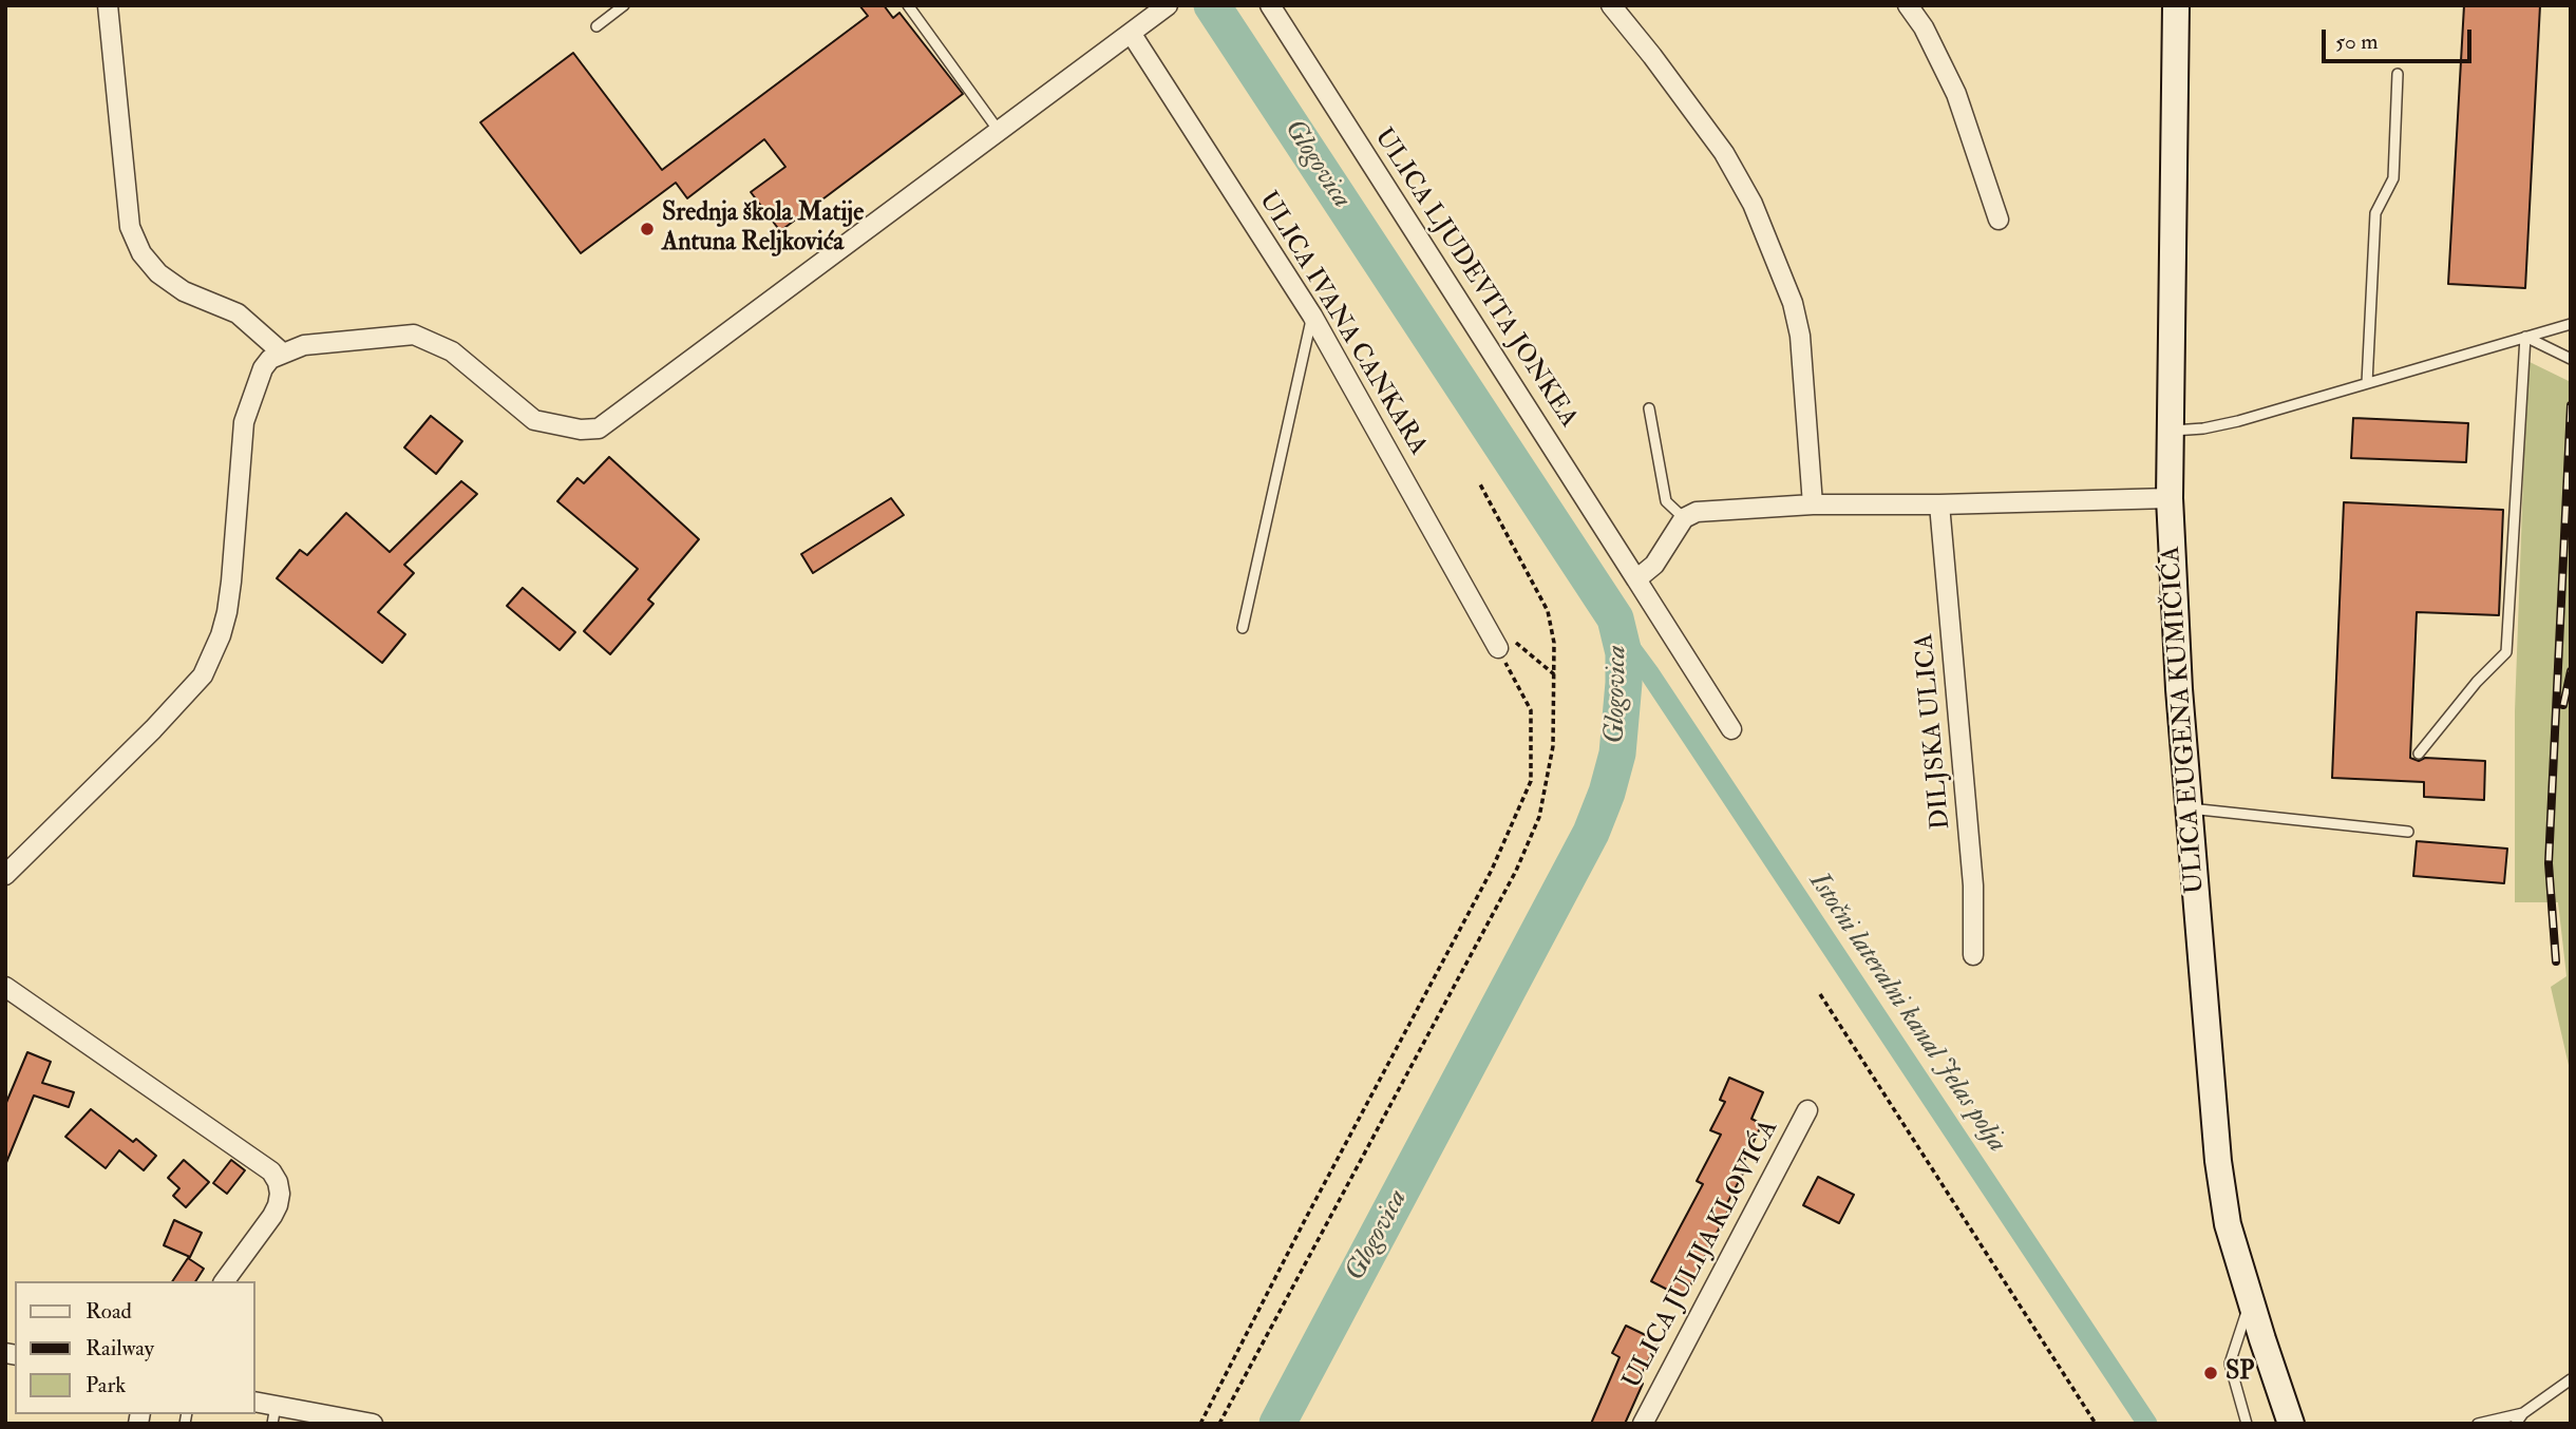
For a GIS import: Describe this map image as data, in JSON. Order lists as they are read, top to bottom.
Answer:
{
  "streets": {
    "main road": ["ULICA EUGENA KUMIČIĆA"],
    "street": [
      "ULICA LJUDEVITA JONKEA",
      "ULICA IVANA CANKARA",
      "DILJSKA ULICA",
      "ULICA JULIJA KLOVIĆA"
    ]
  },
  "water": ["Glogovica", "Istočni lateralni kanal Jelas polja"],
  "places": ["Srednja škola Matije Antuna Reljkovića", "SP"],
  "legend": ["Road", "Railway", "Park"],
  "scale_bar": "50 m"
}
